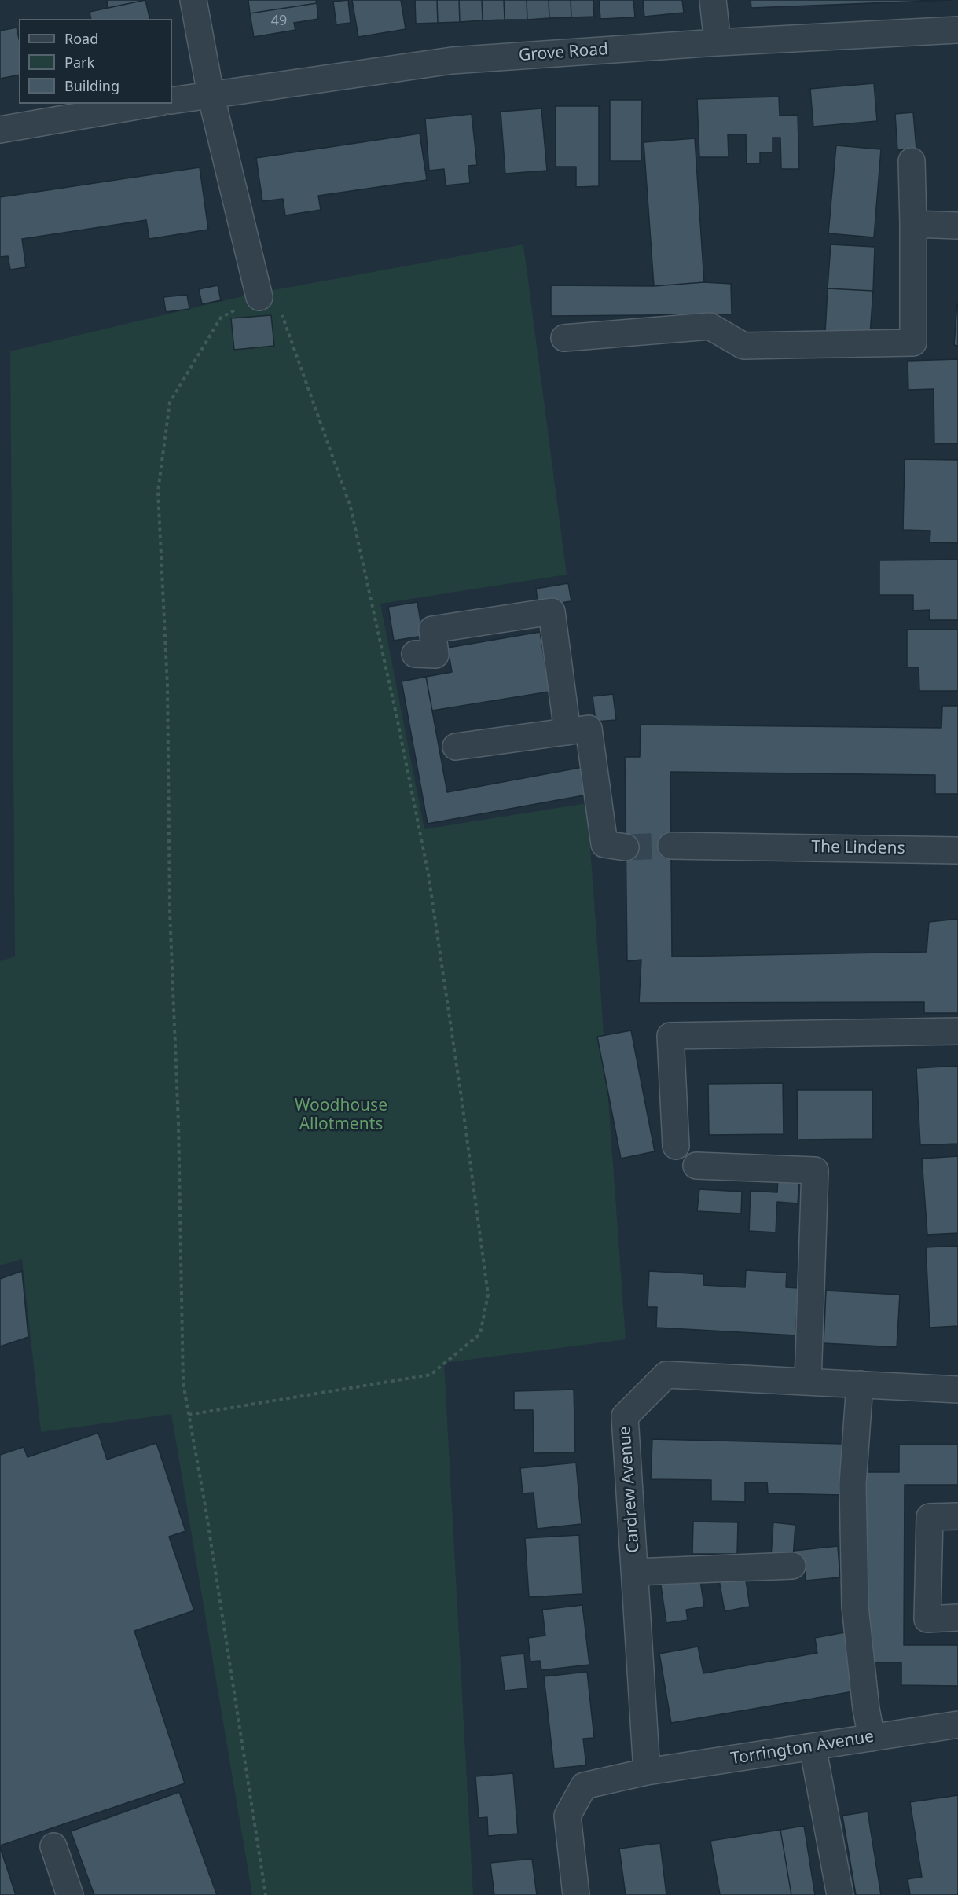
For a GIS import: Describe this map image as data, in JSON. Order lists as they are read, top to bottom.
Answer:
{
  "streets": {
    "street": [
      "Grove Road",
      "The Lindens",
      "Cardrew Avenue",
      "Torrington Avenue"
    ]
  },
  "crossings": [
    ["Cardrew Avenue", "Torrington Avenue"]
  ],
  "parks": ["Woodhouse Allotments"],
  "house_numbers": ["49"],
  "legend": ["Road", "Park", "Building"]
}
